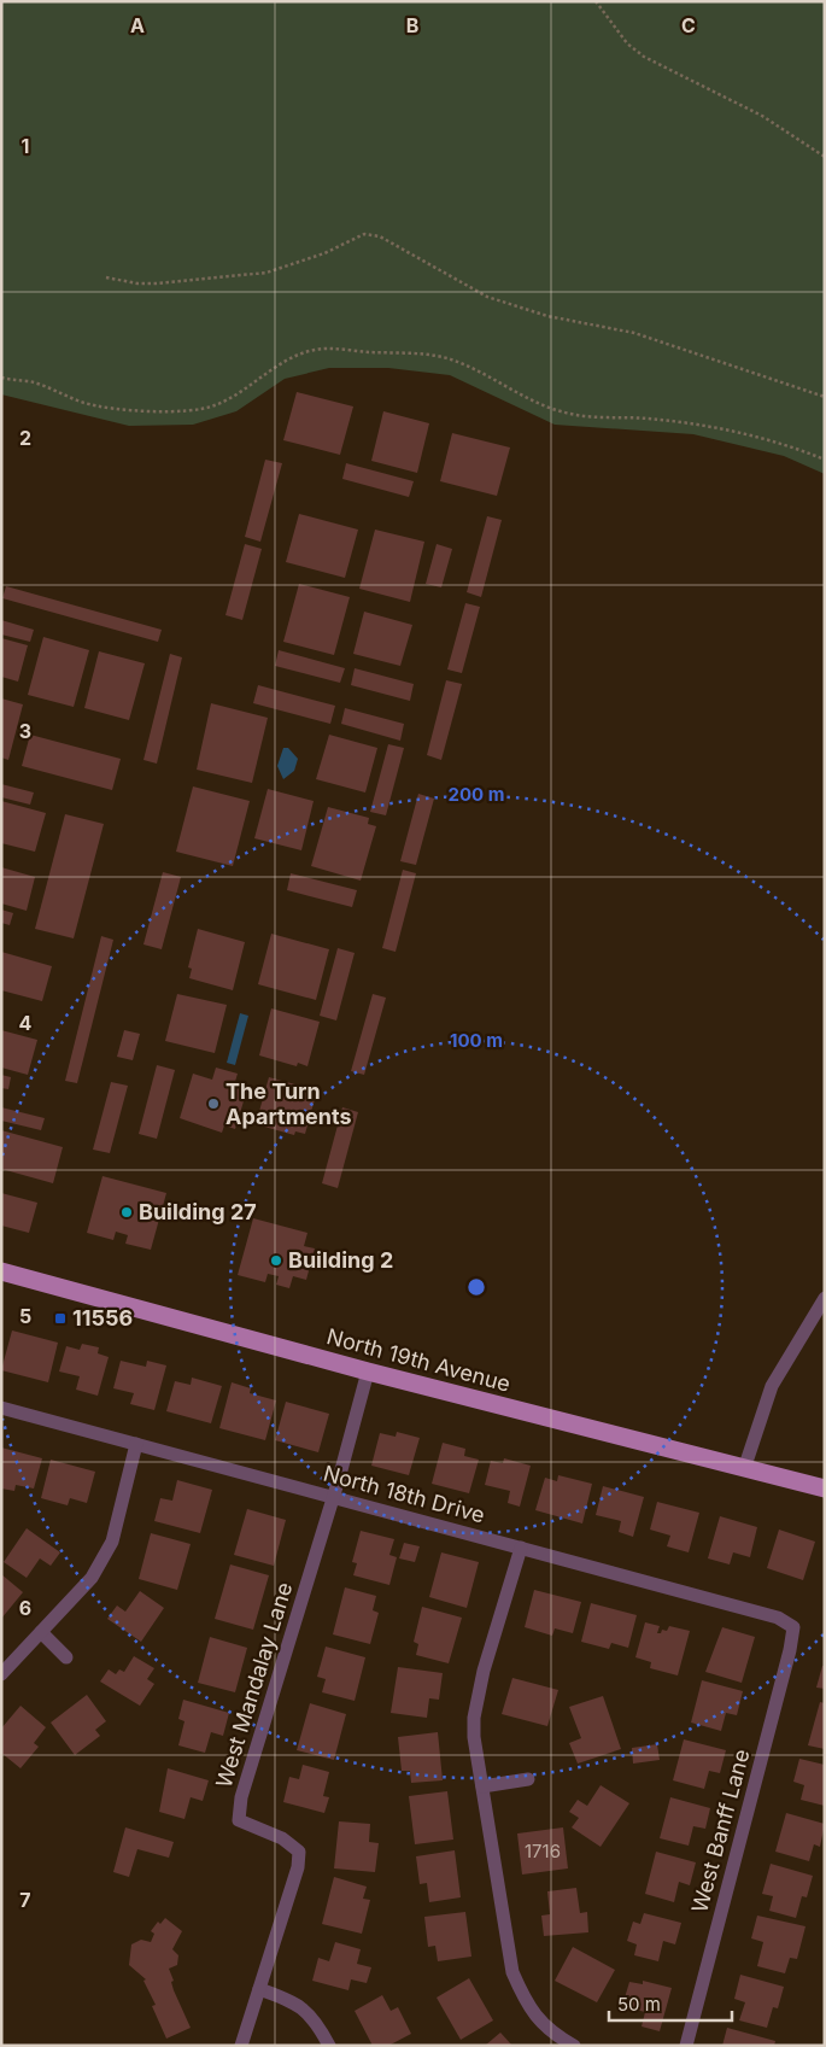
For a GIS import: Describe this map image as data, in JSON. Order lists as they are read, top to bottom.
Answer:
{
  "streets": {
    "main road": ["North 19th Avenue"],
    "street": ["North 18th Drive", "West Mandalay Lane", "West Banff Lane"]
  },
  "crossings": [
    ["North 19th Avenue", "West Mandalay Lane"],
    ["North 18th Drive", "West Mandalay Lane"],
    ["North 18th Drive", "West Banff Lane"]
  ],
  "places": {
    "other": ["The Turn Apartments", "Building 27", "Building 2"],
    "transit": ["11556"]
  },
  "house_numbers": ["1716"],
  "scale_bar": "50 m",
  "grid": {
    "columns": ["A", "B", "C"],
    "rows": [
      "1",
      "2",
      "3",
      "4",
      "5",
      "6",
      "7"
    ]
  },
  "rings": ["200 m", "100 m"]
}
